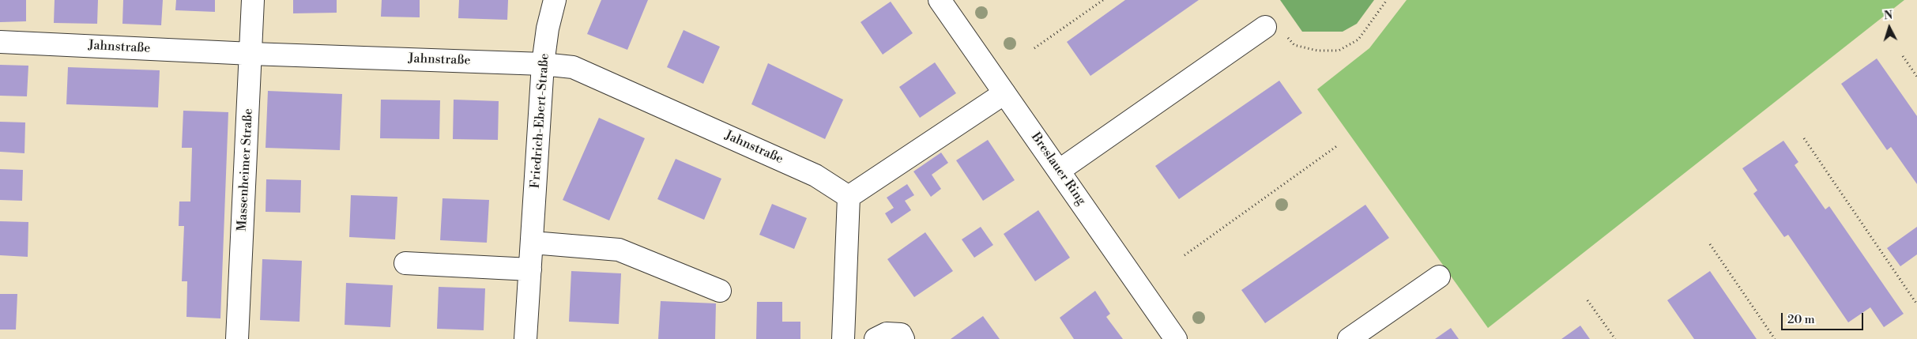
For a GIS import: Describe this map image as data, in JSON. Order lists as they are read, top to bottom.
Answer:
{
  "streets": {
    "street": [
      "Jahnstraße",
      "Friedrich-Ebert-Straße",
      "Breslauer Ring",
      "Massenheimer Straße"
    ]
  },
  "crossings": [
    ["Jahnstraße", "Friedrich-Ebert-Straße"],
    ["Jahnstraße", "Massenheimer Straße"]
  ],
  "scale_bar": "20 m",
  "north": "top"
}
